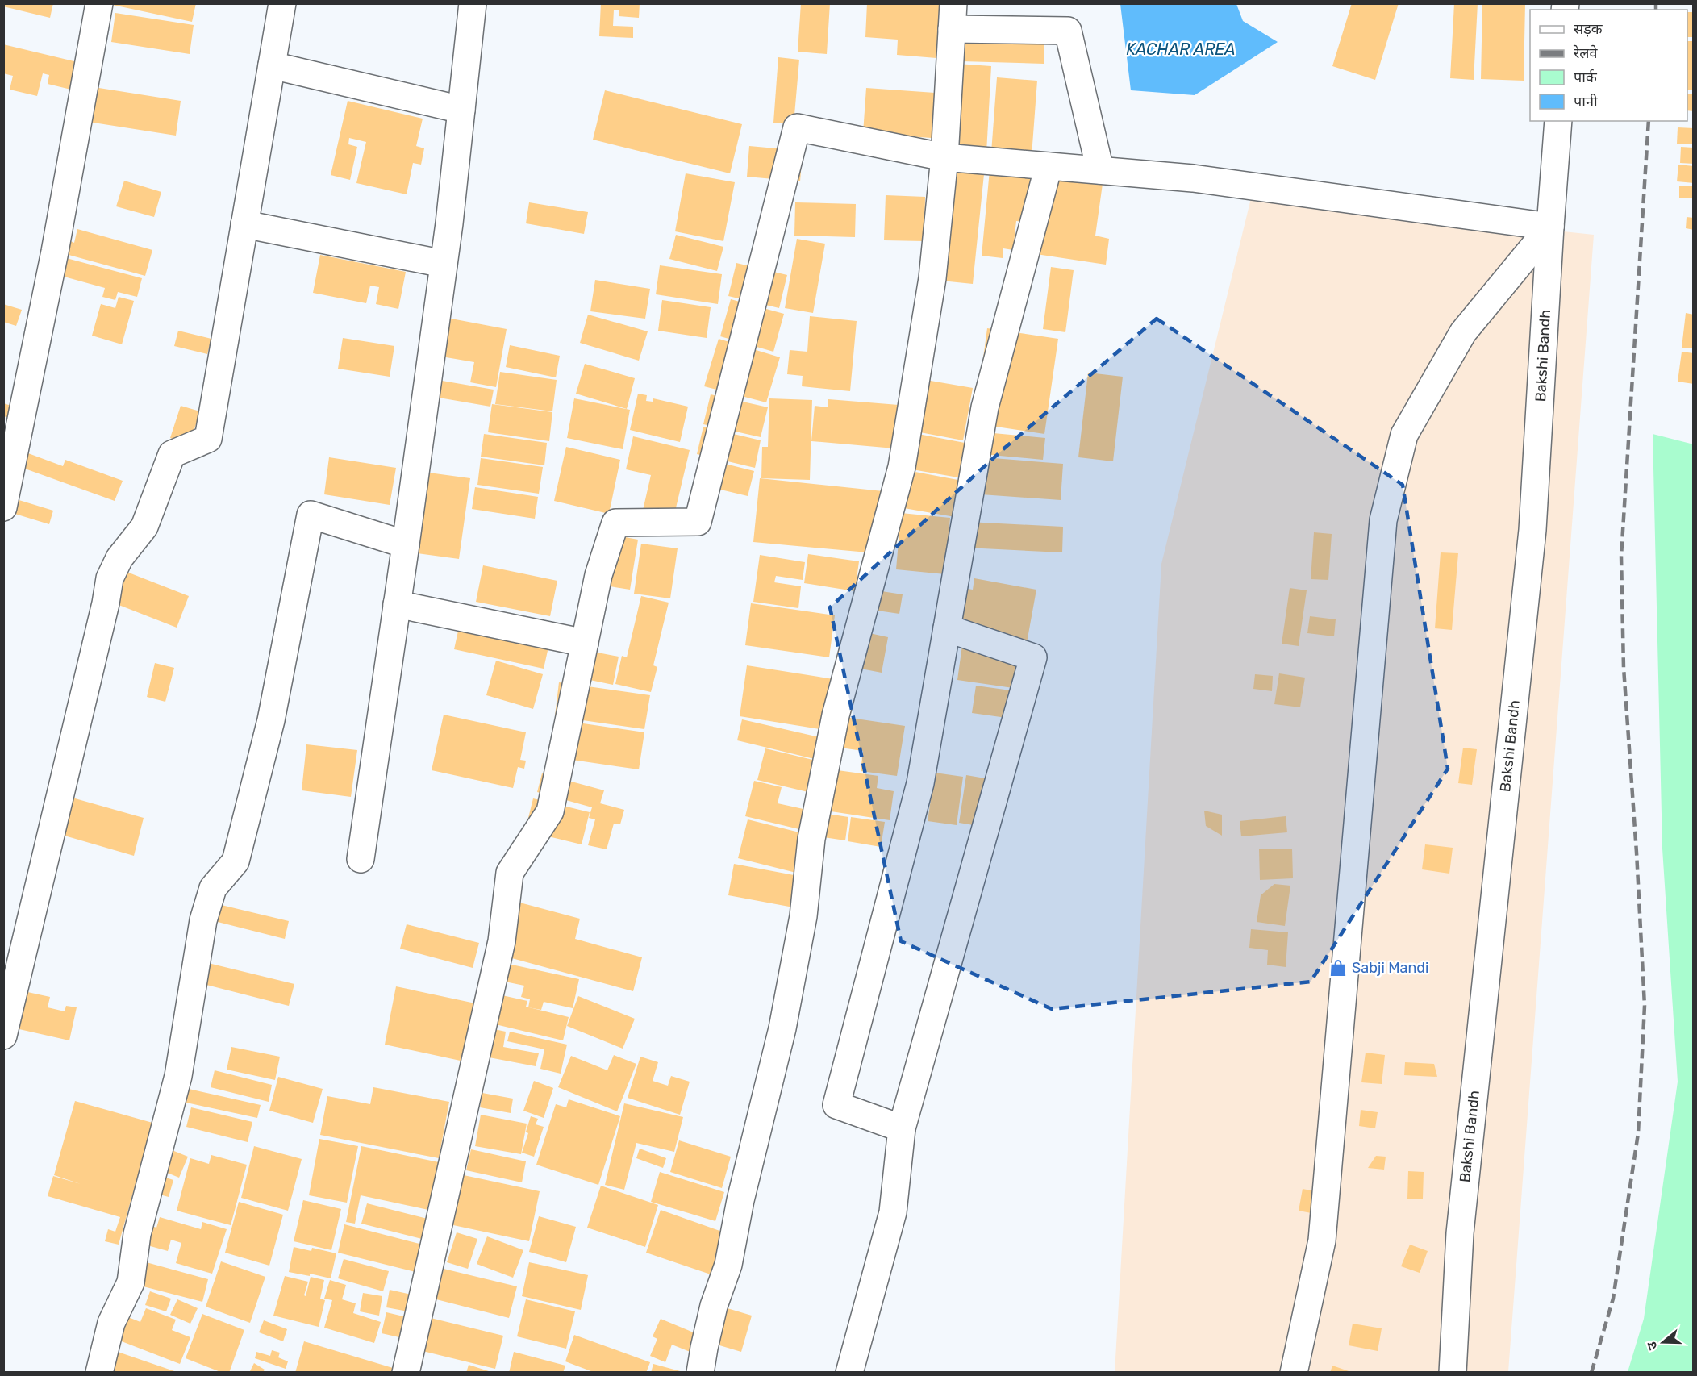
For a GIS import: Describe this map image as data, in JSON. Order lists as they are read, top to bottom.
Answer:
{
  "streets": {
    "street": ["Bakshi Bandh"]
  },
  "water": ["KACHAR AREA"],
  "places": {
    "shop": ["Sabji Mandi"]
  },
  "legend": [
    "सड़क",
    "रेलवे",
    "पार्क",
    "पानी"
  ],
  "north": "left"
}
